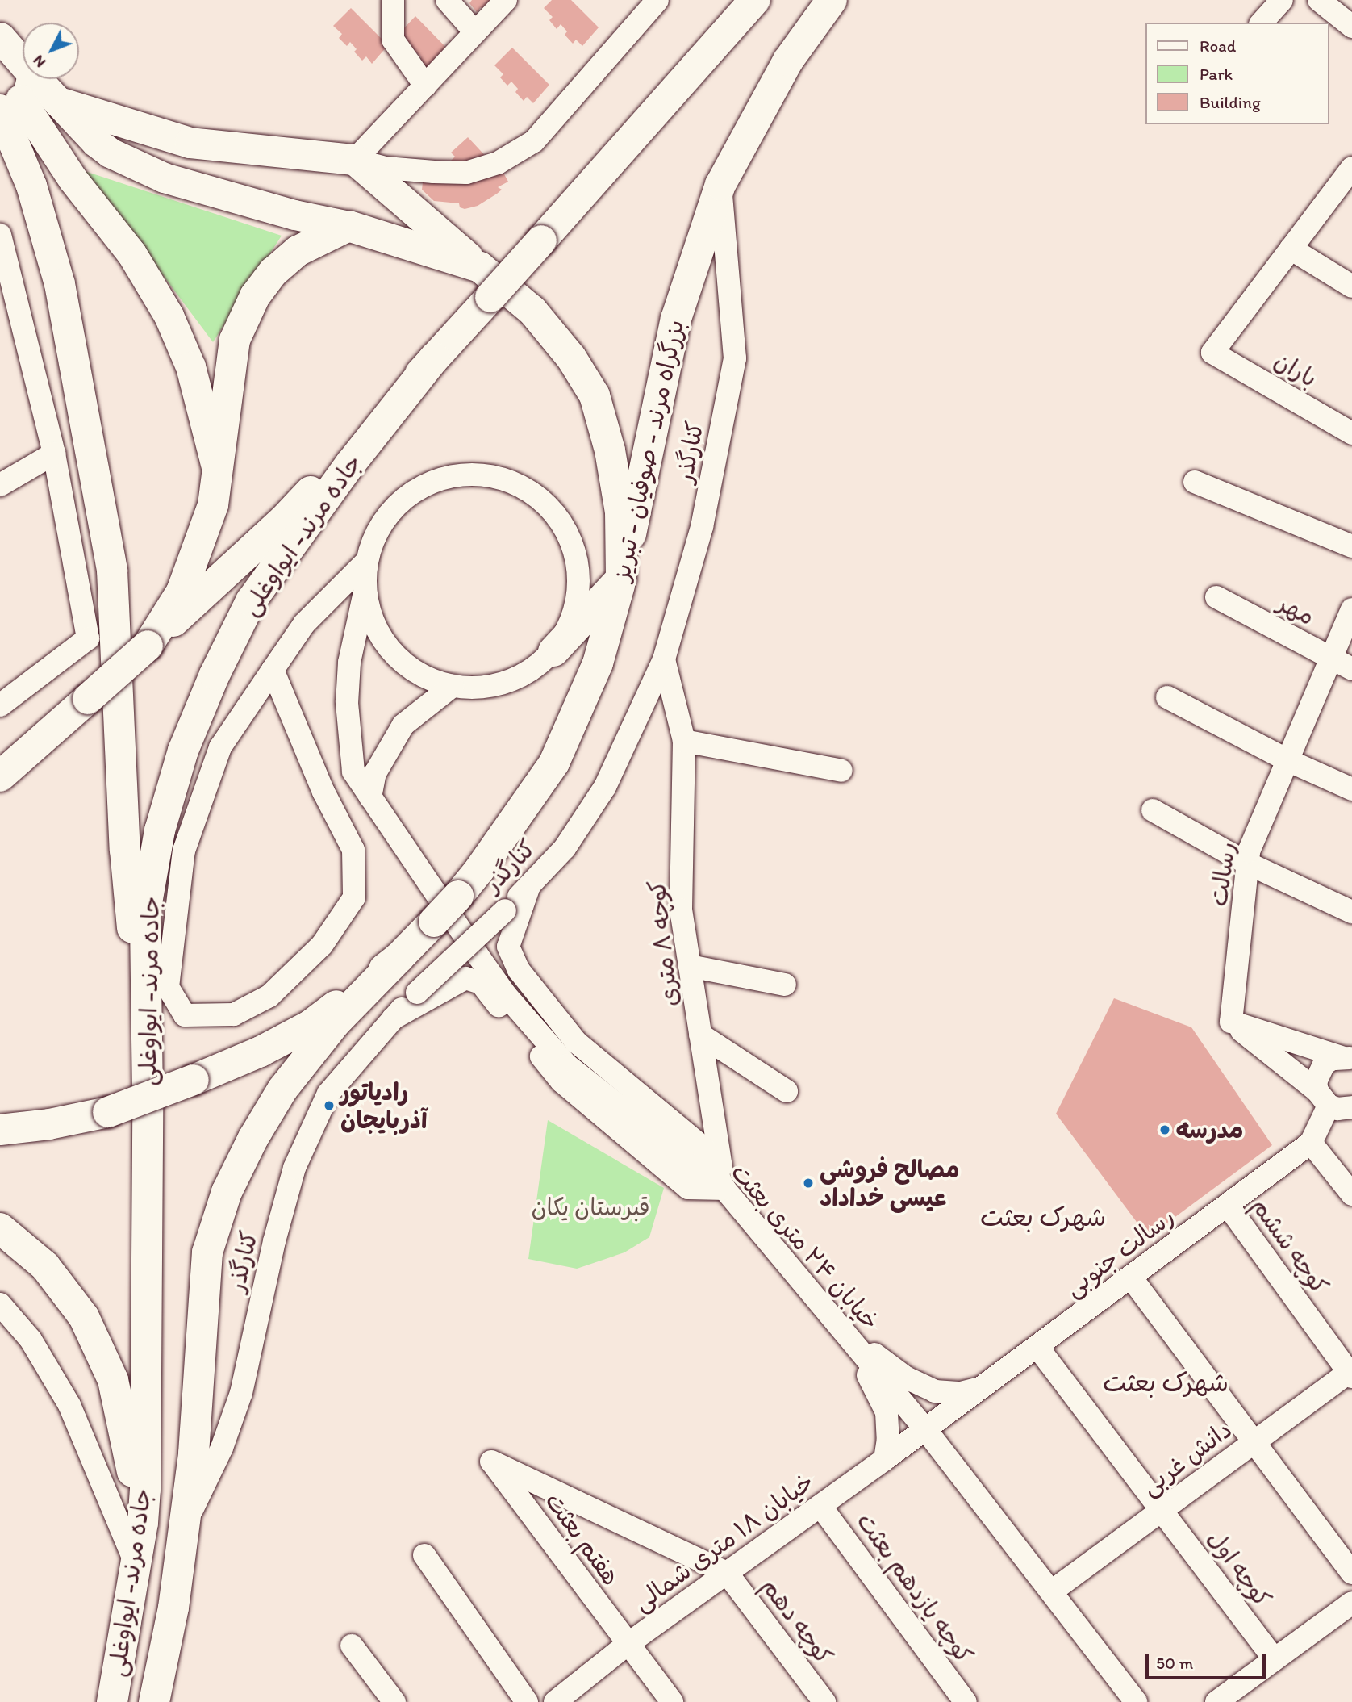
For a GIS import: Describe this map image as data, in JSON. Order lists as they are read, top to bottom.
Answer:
{
  "streets": {
    "highway": ["بزرگراه مرند - صوفیان - تبریز", "جاده مرند- ایواوغلی"],
    "street": [
      "باران",
      "کنارگذر",
      "مهر",
      "رسالت",
      "کوچه ۸ متری",
      "کوچه ششم",
      "خیابان ۲۴ متری بعثت",
      "رسالت جنوبی",
      "دانش غربی",
      "هفتم بعثت",
      "خیابان ۱۸ متری شمالی",
      "کوچه اول",
      "کوچه یازدهم بعثت",
      "کوچه دهم"
    ]
  },
  "crossings": [
    ["بزرگراه مرند - صوفیان - تبریز", "کنارگذر"],
    ["بزرگراه مرند - صوفیان - تبریز", "جاده مرند- ایواوغلی"],
    ["کنارگذر", "جاده مرند- ایواوغلی"],
    ["کنارگذر", "کوچه ۸ متری"],
    ["مهر", "رسالت"],
    ["کوچه ۸ متری", "خیابان ۲۴ متری بعثت"],
    ["کوچه ششم", "رسالت جنوبی"],
    ["کوچه ششم", "دانش غربی"],
    ["خیابان ۲۴ متری بعثت", "رسالت جنوبی"],
    ["خیابان ۲۴ متری بعثت", "دانش غربی"],
    ["خیابان ۲۴ متری بعثت", "خیابان ۱۸ متری شمالی"],
    ["رسالت جنوبی", "خیابان ۱۸ متری شمالی"],
    ["رسالت جنوبی", "کوچه اول"],
    ["دانش غربی", "کوچه اول"],
    ["هفتم بعثت", "خیابان ۱۸ متری شمالی"],
    ["هفتم بعثت", "کوچه دهم"],
    ["خیابان ۱۸ متری شمالی", "کوچه یازدهم بعثت"],
    ["خیابان ۱۸ متری شمالی", "کوچه دهم"]
  ],
  "districts": ["شهرک بعثت", "شهرک بعثت"],
  "parks": ["قبرستان یکان"],
  "places": ["رادیاتور آذربایجان", "مدرسه", "مصالح فروشی عیسی خداداد"],
  "legend": ["Road", "Park", "Building"],
  "scale_bar": "50 m",
  "north": "bottom left"
}
